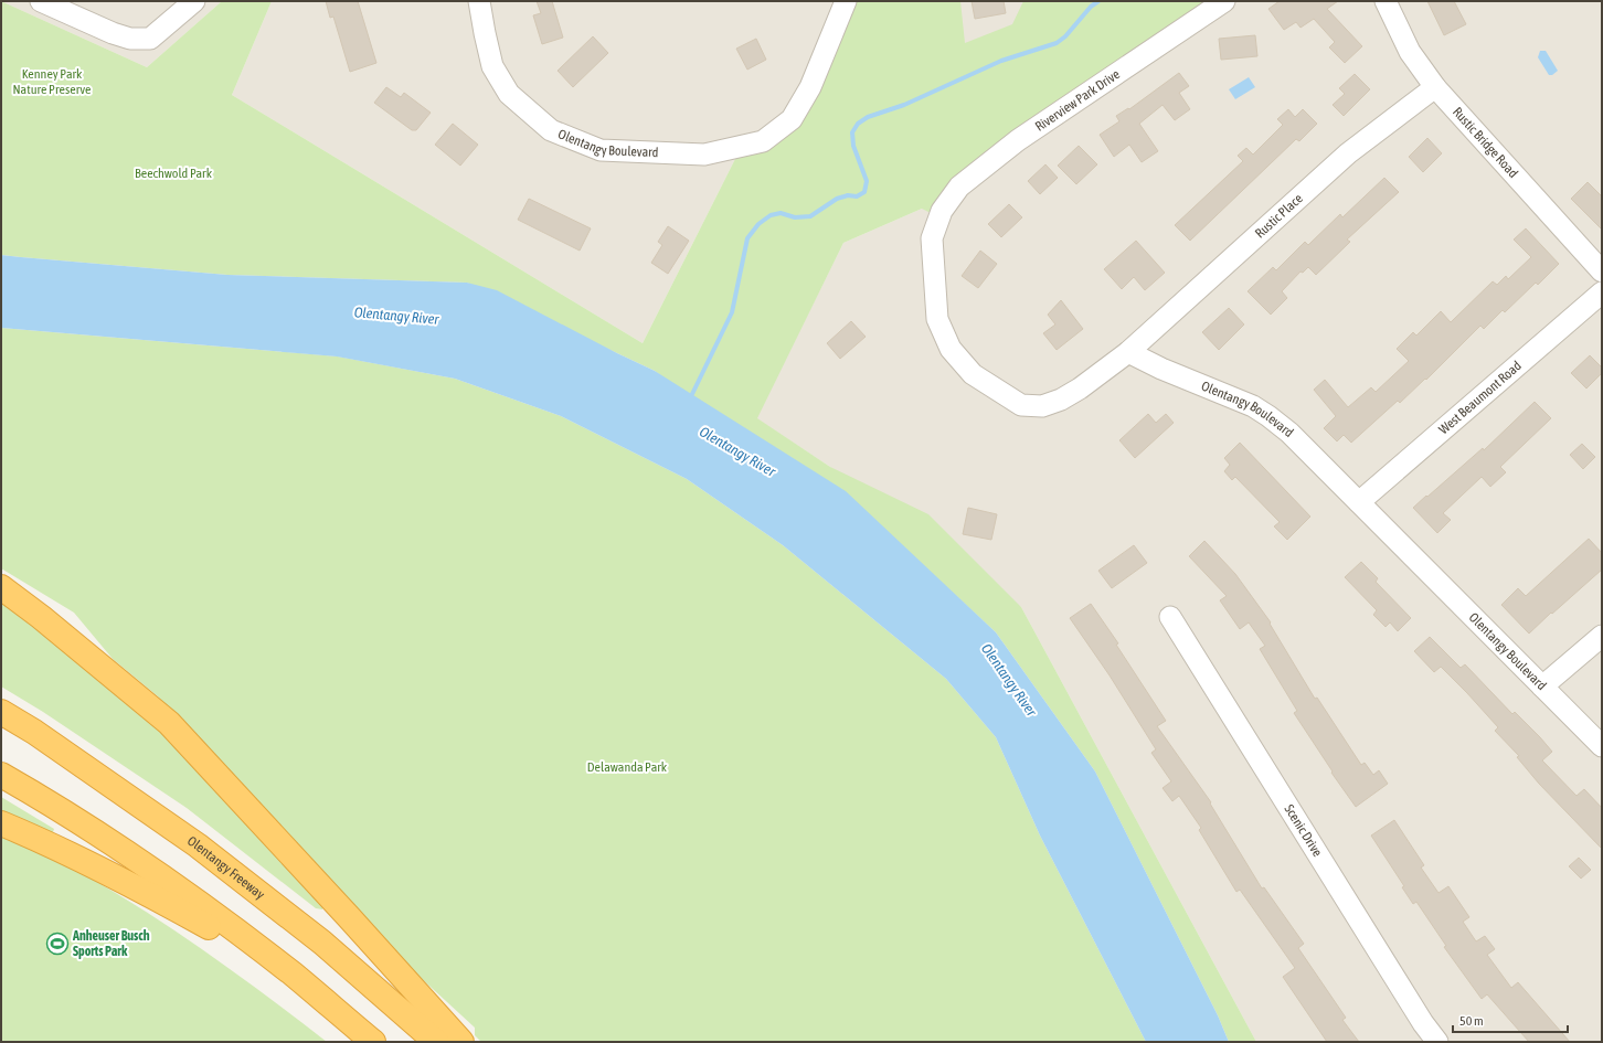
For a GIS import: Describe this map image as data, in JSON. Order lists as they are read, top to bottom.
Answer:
{
  "streets": {
    "highway": ["Olentangy Freeway"],
    "street": [
      "Riverview Park Drive",
      "Olentangy Boulevard",
      "Rustic Bridge Road",
      "Rustic Place",
      "West Beaumont Road",
      "Scenic Drive"
    ]
  },
  "crossings": [
    ["Riverview Park Drive", "Olentangy Boulevard"],
    ["Riverview Park Drive", "Rustic Place"],
    ["Olentangy Boulevard", "Rustic Place"],
    ["Olentangy Boulevard", "West Beaumont Road"],
    ["Rustic Bridge Road", "Rustic Place"]
  ],
  "water": ["Olentangy River"],
  "parks": ["Kenney Park Nature Preserve", "Beechwold Park", "Delawanda Park"],
  "places": {
    "sports": ["Anheuser Busch Sports Park"]
  },
  "scale_bar": "50 m"
}
